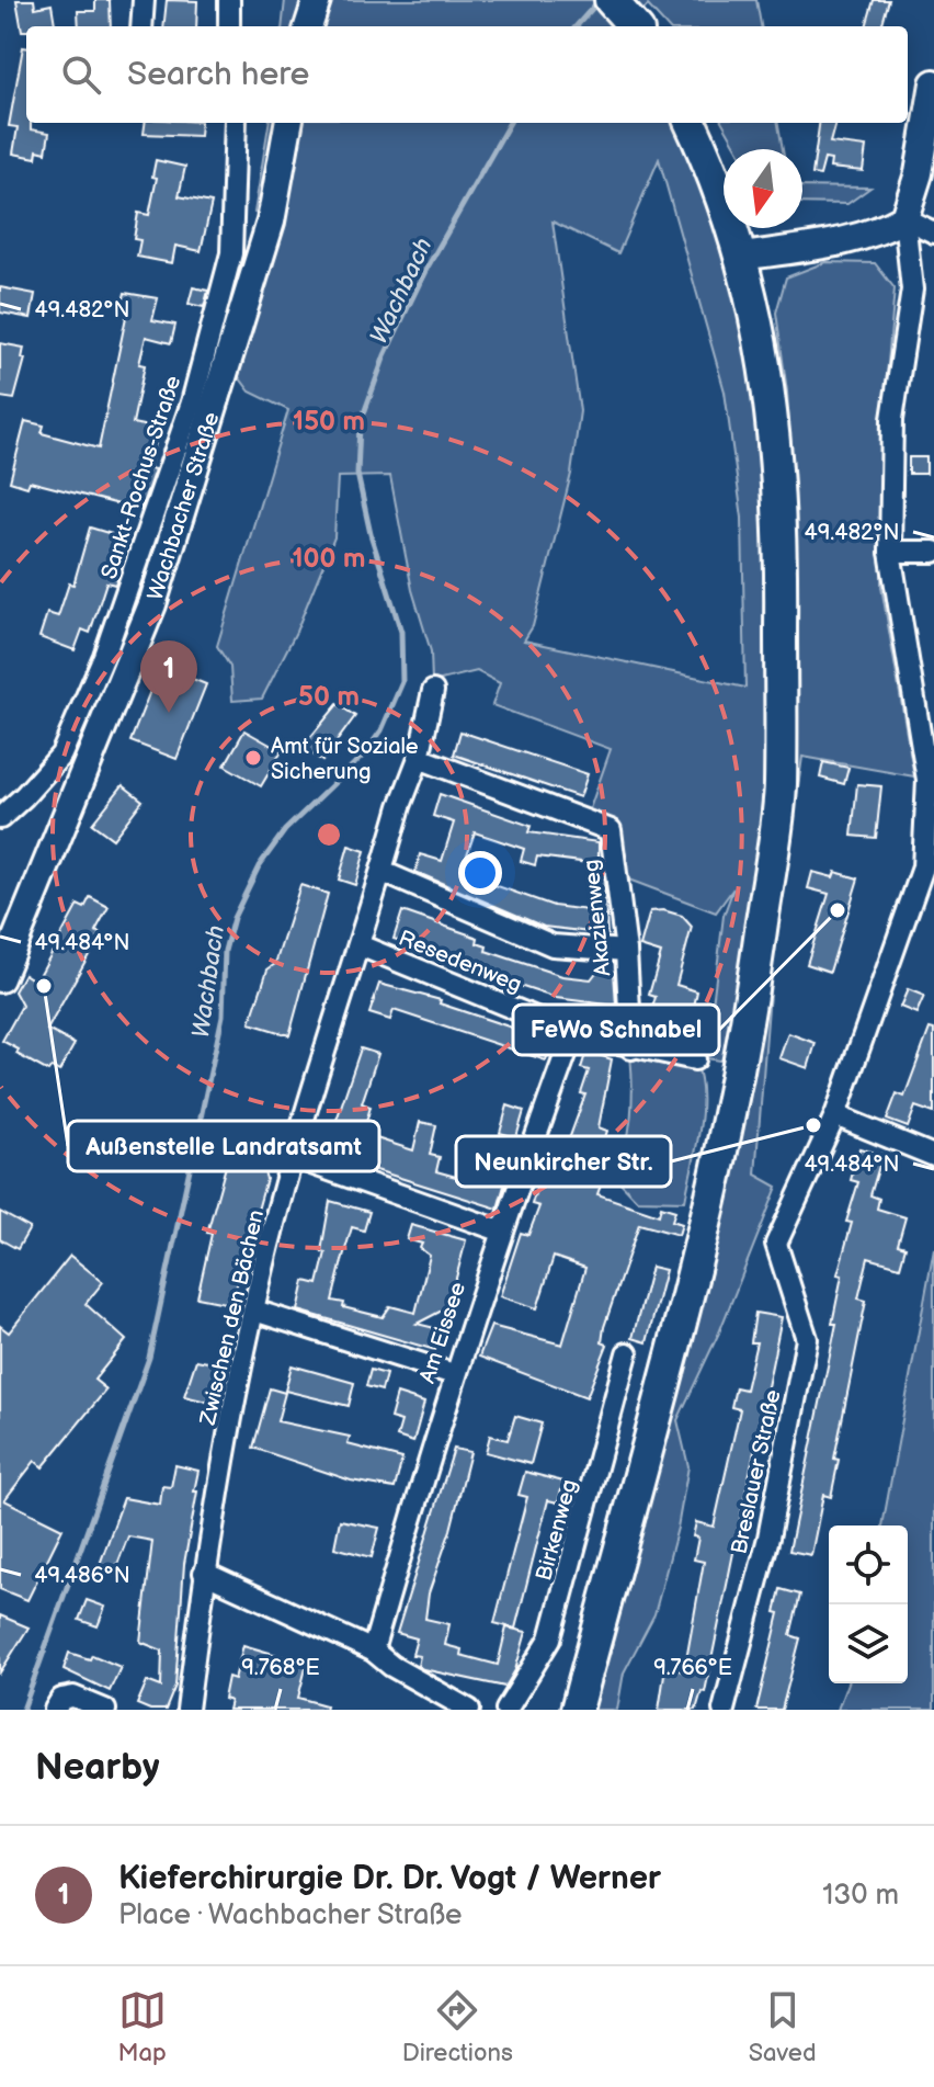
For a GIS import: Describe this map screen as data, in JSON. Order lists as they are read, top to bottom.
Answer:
{
  "streets": {
    "street": [
      "Sankt-Rochus-Straße",
      "Wachbacher Straße",
      "Akazienweg",
      "Resedenweg",
      "Zwischen den Bächen",
      "Am Eissee",
      "Breslauer Straße",
      "Birkenweg"
    ]
  },
  "crossings": [
    ["Akazienweg", "Resedenweg"],
    ["Akazienweg", "Zwischen den Bächen"],
    ["Resedenweg", "Zwischen den Bächen"],
    ["Resedenweg", "Am Eissee"]
  ],
  "water": ["Wachbach"],
  "places": [
    "Amt für Soziale Sicherung",
    "FeWo Schnabel",
    "Außenstelle Landratsamt",
    "Neunkircher Str."
  ],
  "north": "bottom",
  "page": {
    "search": "Search here",
    "pins": "1",
    "heading": "Nearby",
    "list": [
      {
        "mark": "1",
        "name": "Kieferchirurgie Dr. Dr. Vogt / Werner",
        "note": "Place · Wachbacher Straße",
        "value": "130 m"
      }
    ],
    "nav": ["Map", "Directions", "Saved"]
  },
  "coordinates": [
    "49.482°N",
    "49.484°N",
    "49.486°N",
    "9.768°E",
    "9.766°E"
  ],
  "rings": ["150 m", "100 m", "50 m"]
}
